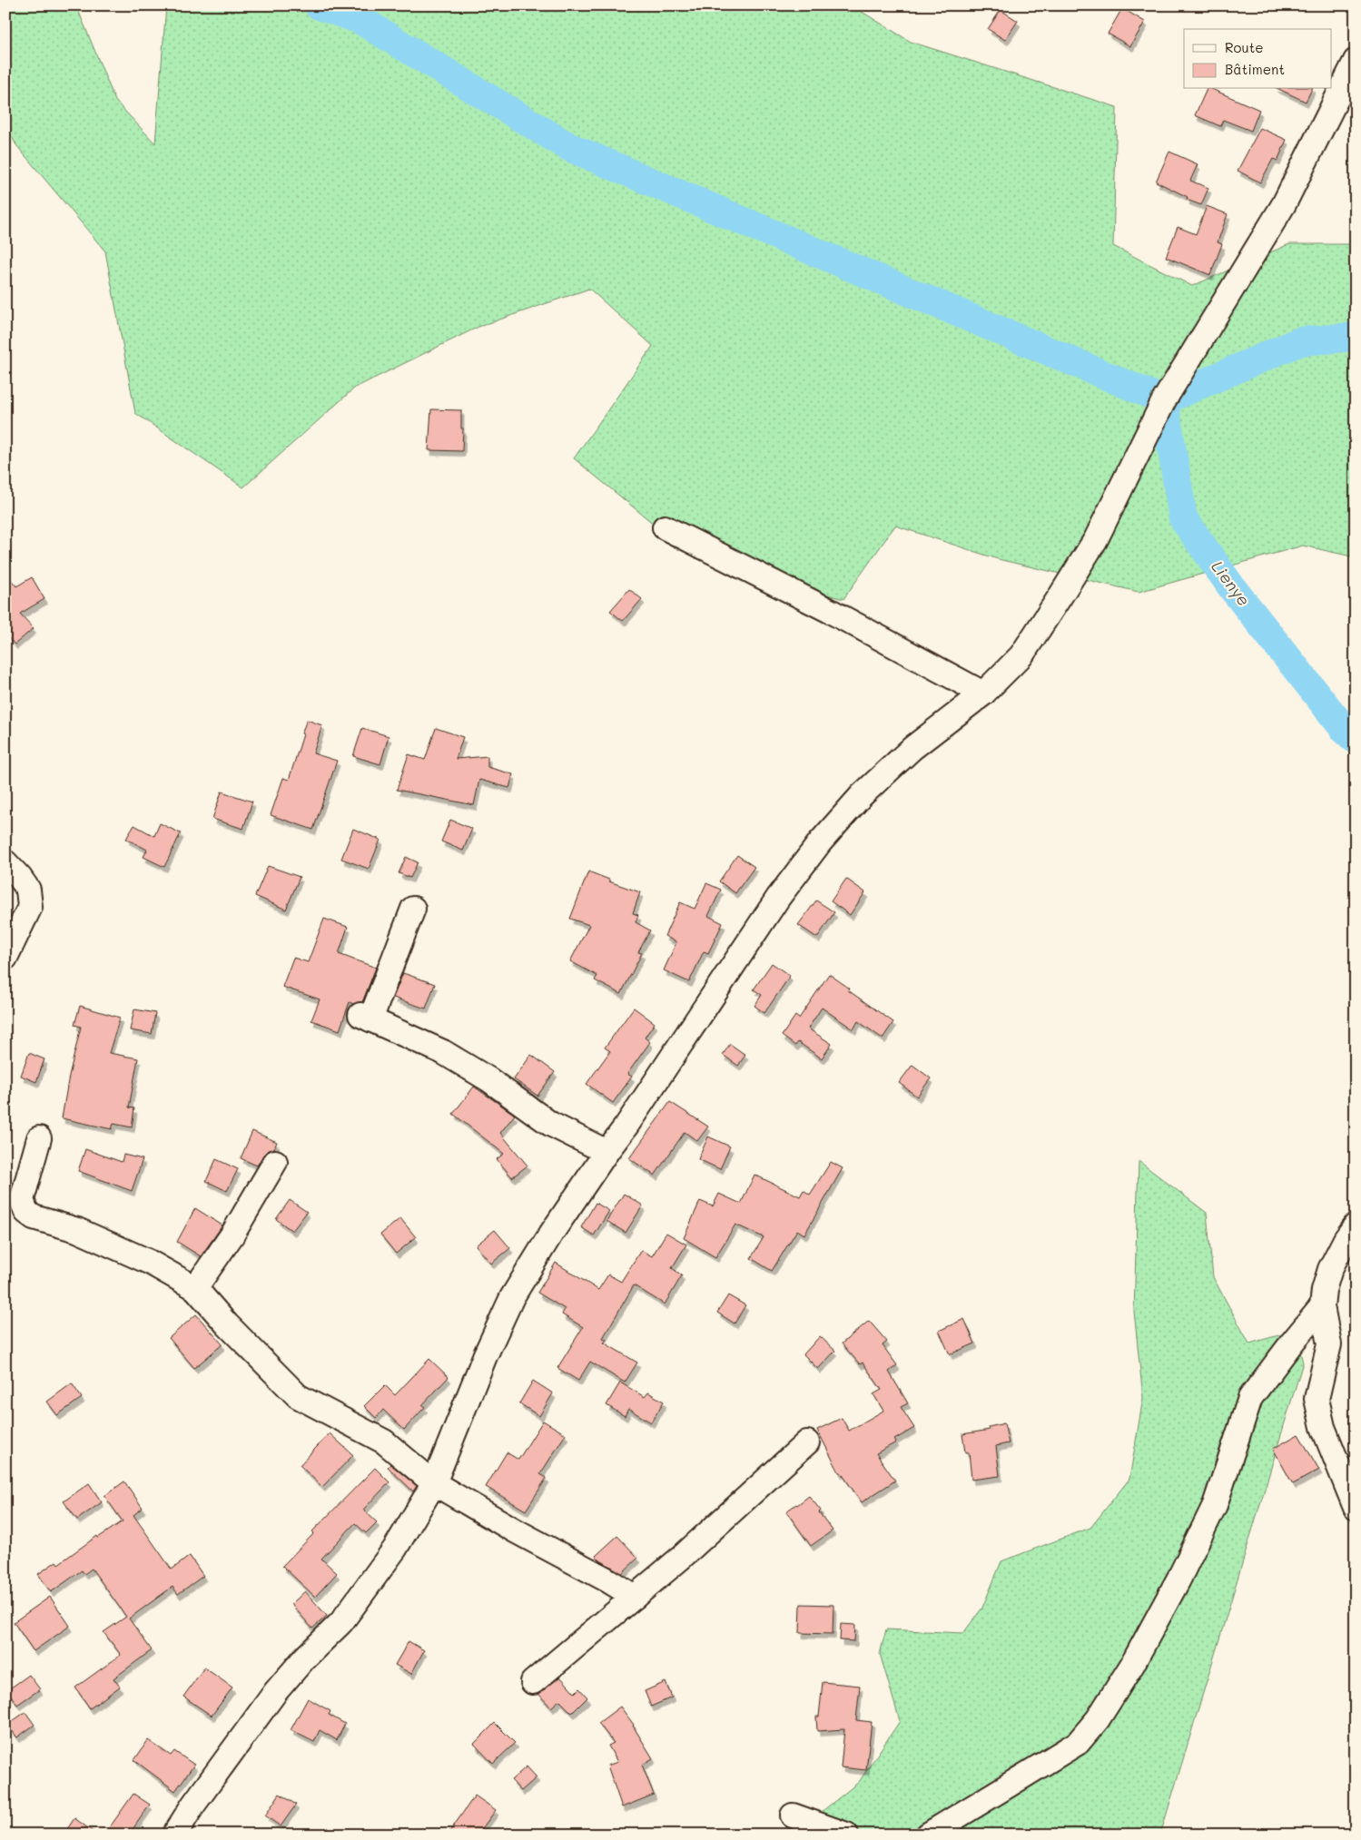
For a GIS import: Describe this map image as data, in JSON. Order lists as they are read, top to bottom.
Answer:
{
  "water": ["Lienye"],
  "legend": ["Route", "Bâtiment"]
}
